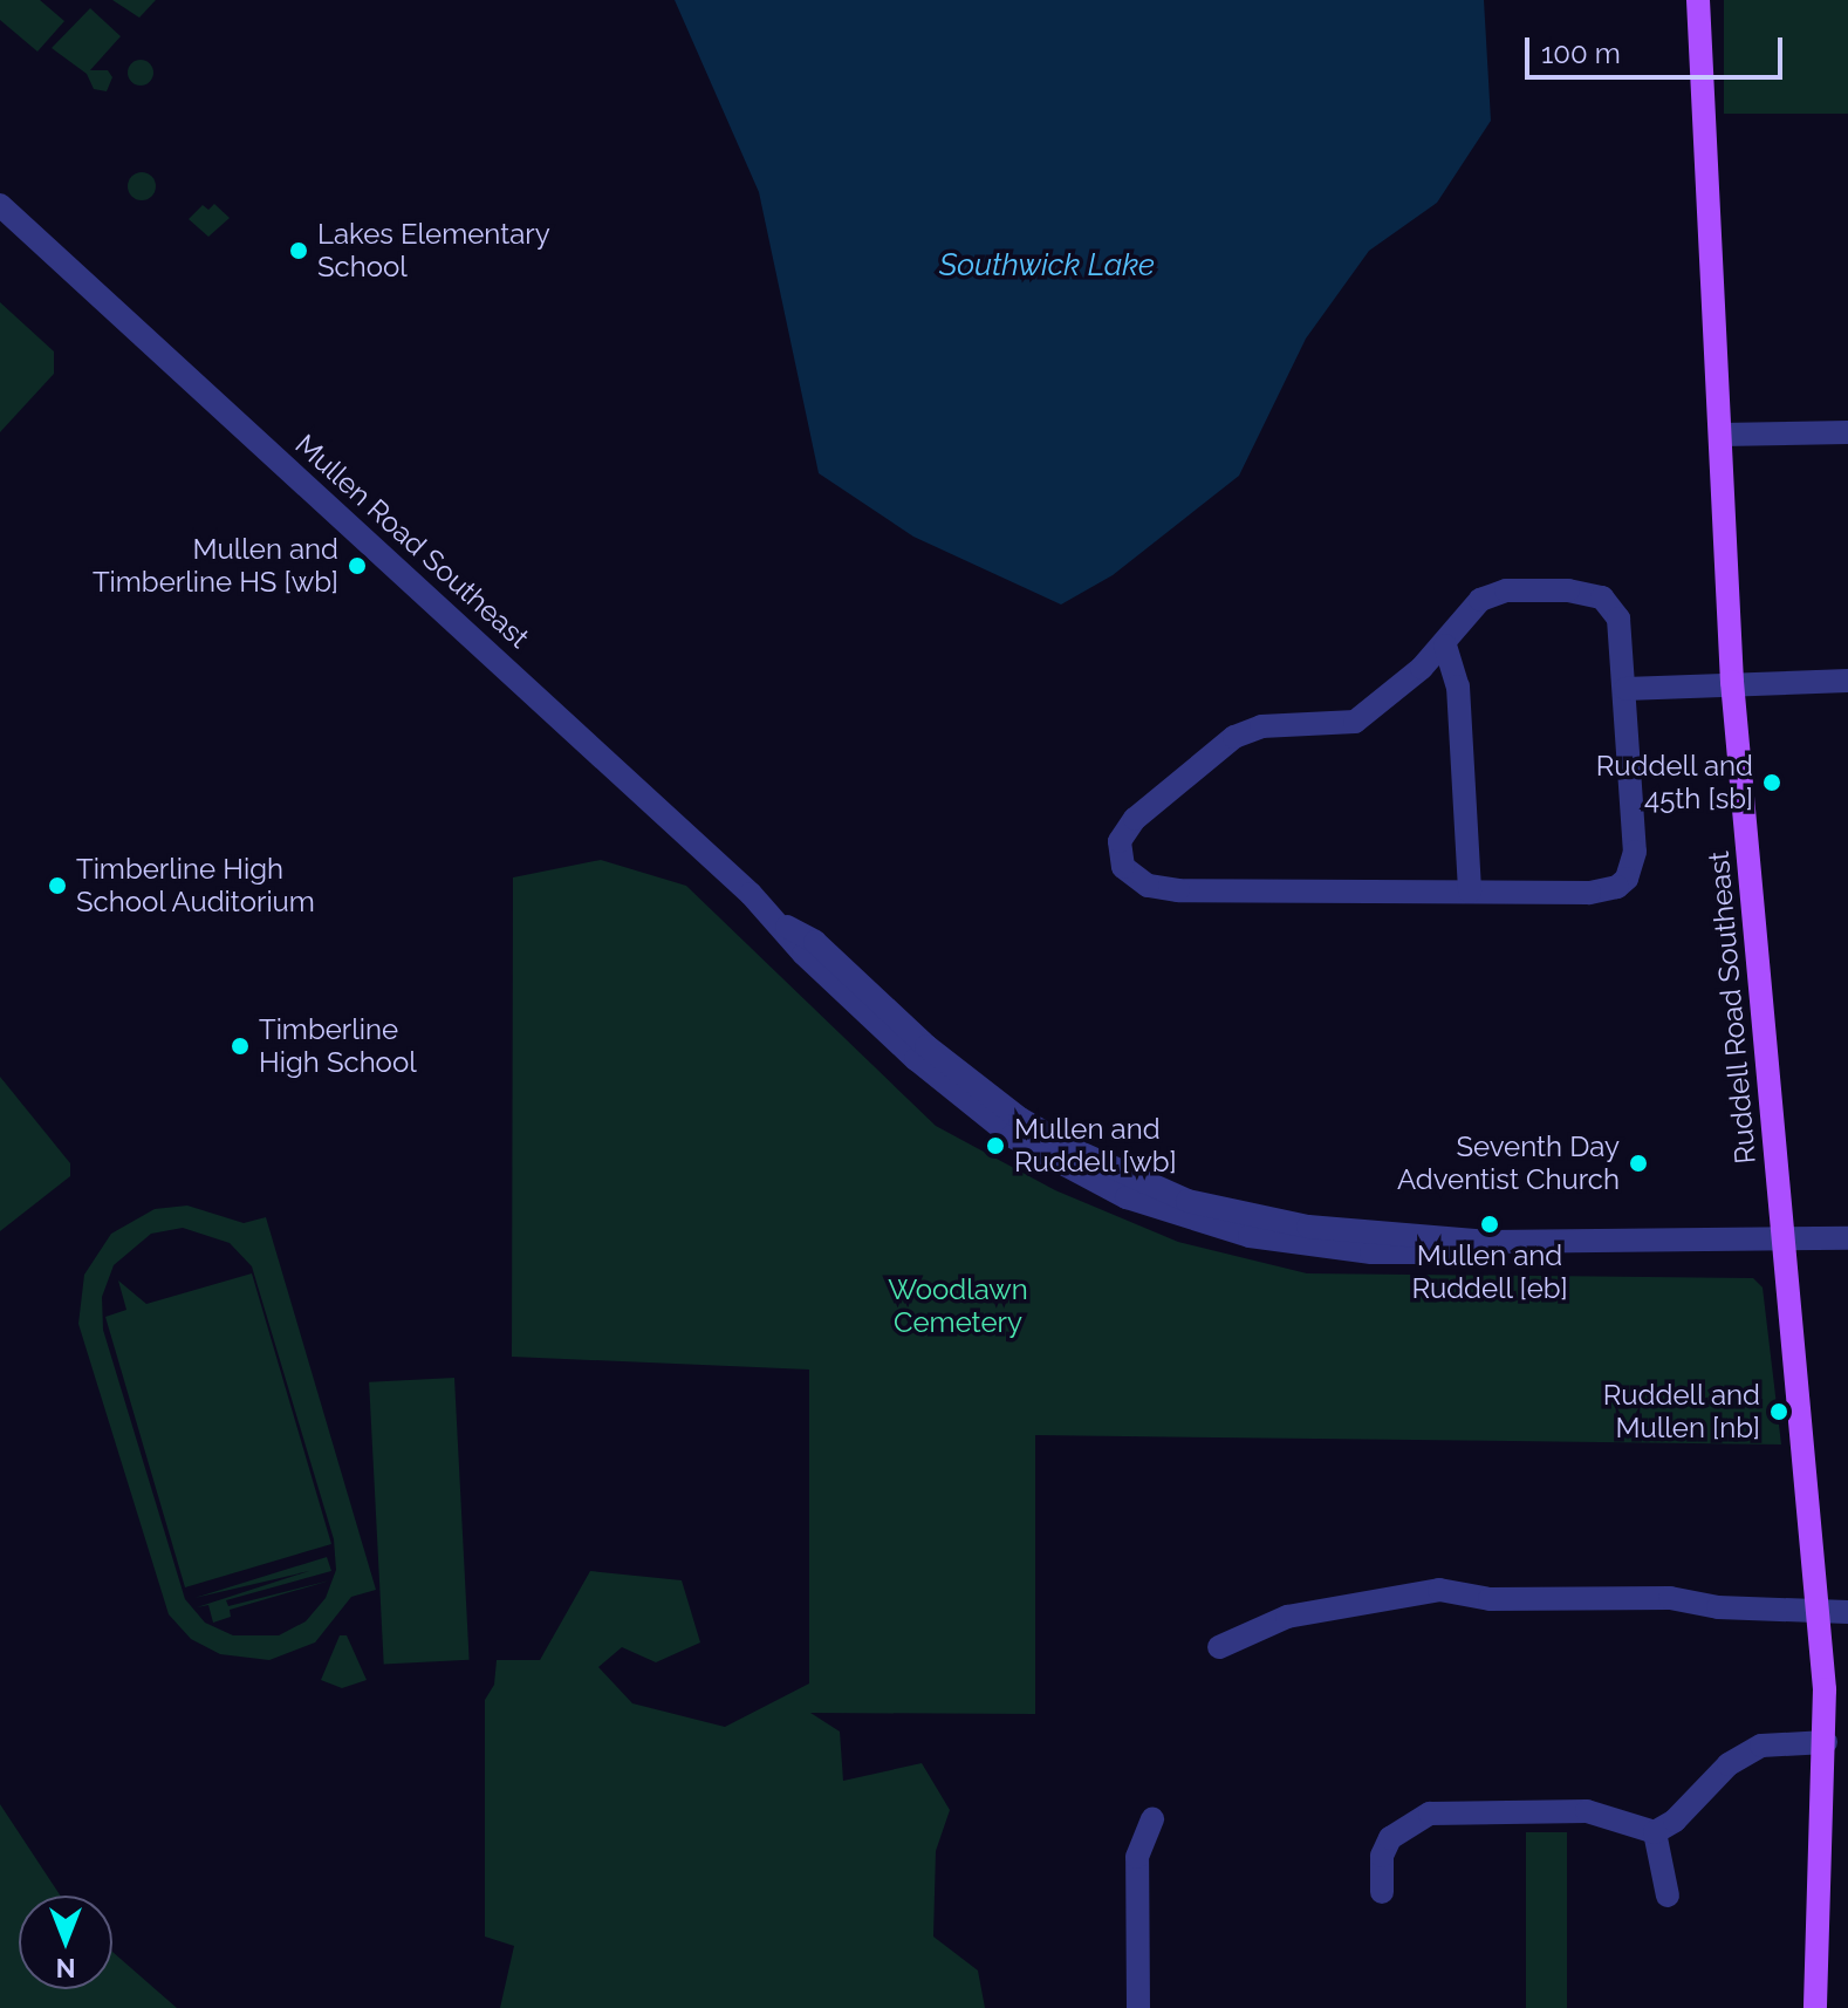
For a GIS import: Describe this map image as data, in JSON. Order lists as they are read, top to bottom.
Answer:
{
  "streets": {
    "main road": ["Ruddell Road Southeast"],
    "street": ["Mullen Road Southeast"]
  },
  "crossings": [
    ["Mullen Road Southeast", "Ruddell Road Southeast"]
  ],
  "water": ["Southwick Lake"],
  "parks": ["Woodlawn Cemetery"],
  "places": [
    "Lakes Elementary School",
    "Mullen and Timberline HS [wb]",
    "Ruddell and 45th [sb]",
    "Timberline High School Auditorium",
    "Timberline High School",
    "Mullen and Ruddell [wb]",
    "Seventh Day Adventist Church",
    "Mullen and Ruddell [eb]",
    "Ruddell and Mullen [nb]"
  ],
  "scale_bar": "100 m",
  "north": "bottom"
}
